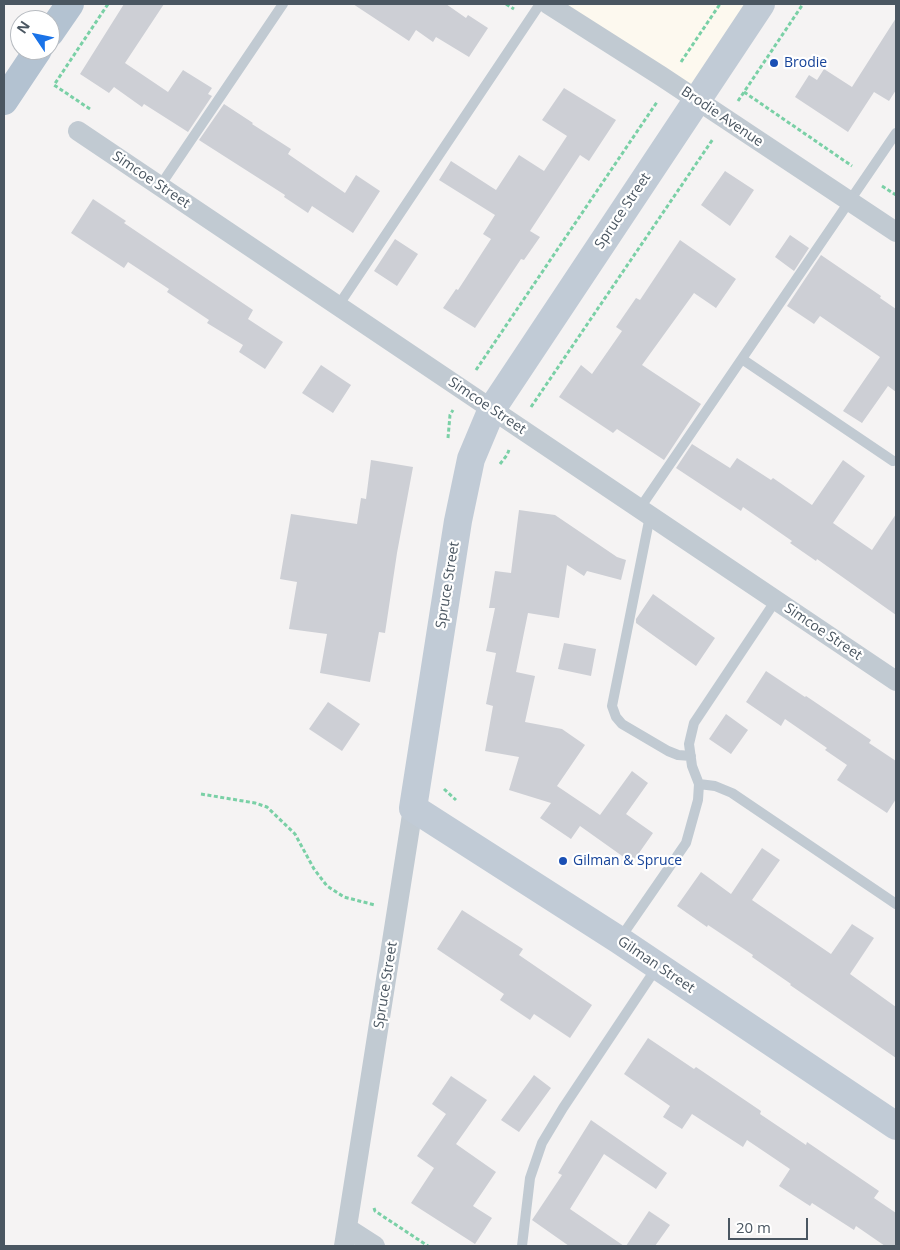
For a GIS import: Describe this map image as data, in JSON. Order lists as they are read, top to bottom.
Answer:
{
  "streets": {
    "street": [
      "Brodie Avenue",
      "Simcoe Street",
      "Spruce Street",
      "Gilman Street"
    ]
  },
  "crossings": [
    ["Brodie Avenue", "Spruce Street"],
    ["Simcoe Street", "Spruce Street"],
    ["Spruce Street", "Gilman Street"]
  ],
  "places": ["Brodie", "Gilman & Spruce"],
  "scale_bar": "20 m",
  "north": "top left"
}
